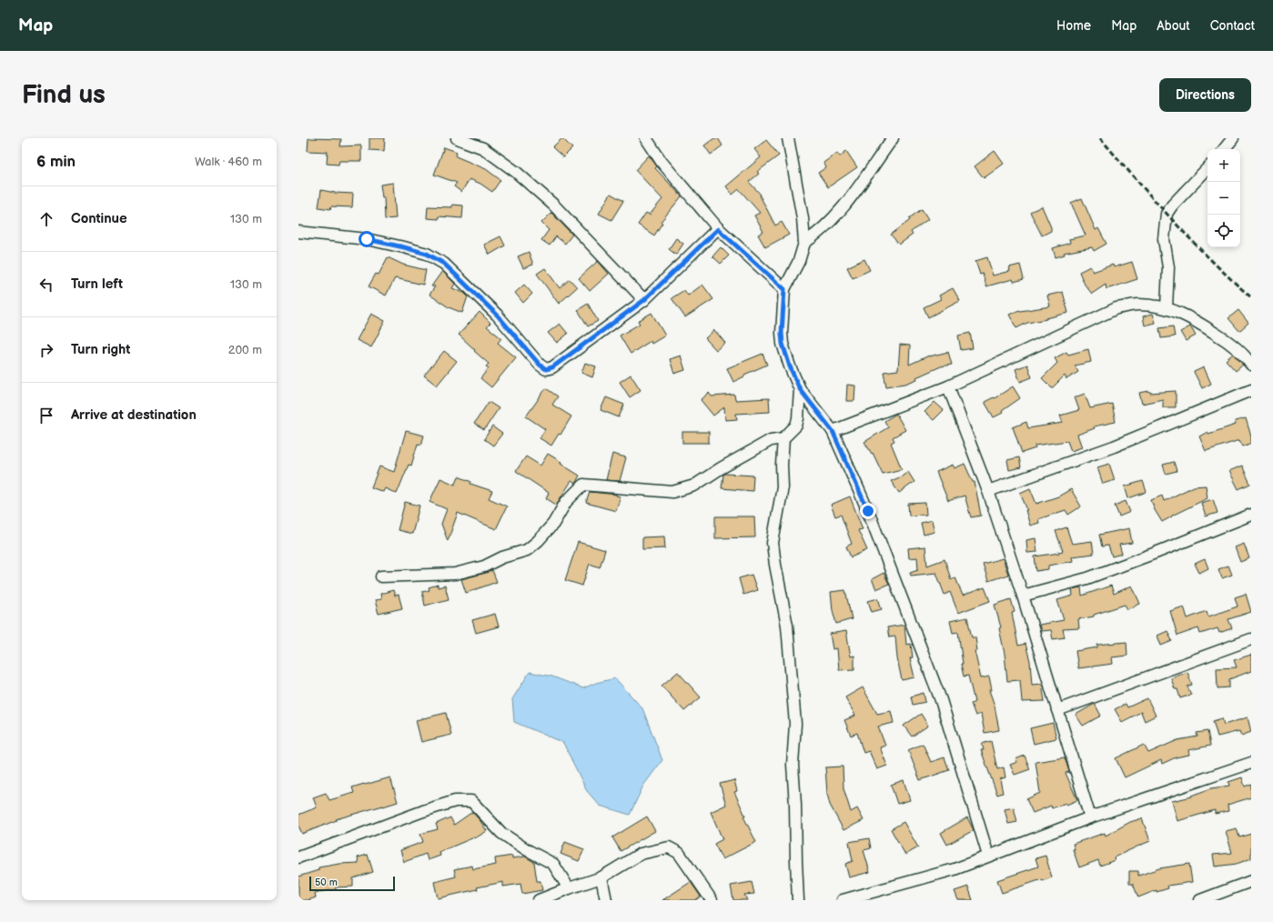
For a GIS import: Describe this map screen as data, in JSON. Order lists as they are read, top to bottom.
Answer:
{
  "scale_bar": "50 m",
  "page": {
    "header": "Map",
    "nav": [
      "Home",
      "Map",
      "About",
      "Contact"
    ],
    "buttons": "Directions",
    "title": "Find us",
    "heading": ["6 min", "Walk · 460 m"],
    "map_buttons": ["+", "−"],
    "list": [
      ["Continue", "130 m"],
      ["Turn left", "130 m"],
      ["Turn right", "200 m"],
      "Arrive at destination"
    ],
    "scale": "50 m"
  }
}
